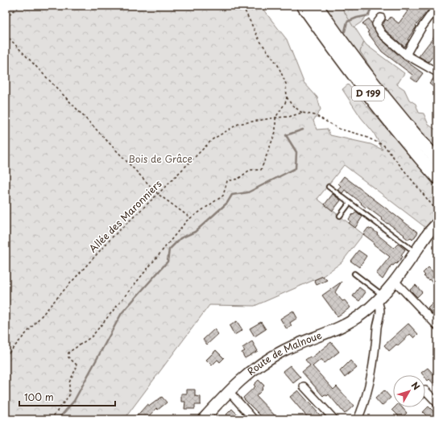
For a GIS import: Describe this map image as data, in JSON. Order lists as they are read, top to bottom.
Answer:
{
  "streets": {
    "highway": ["D 199"],
    "main road": ["Route de Malnoue"],
    "path": ["Allée des Maronniers"]
  },
  "parks": ["Bois de Grâce"],
  "scale_bar": "100 m",
  "north": "top right"
}
